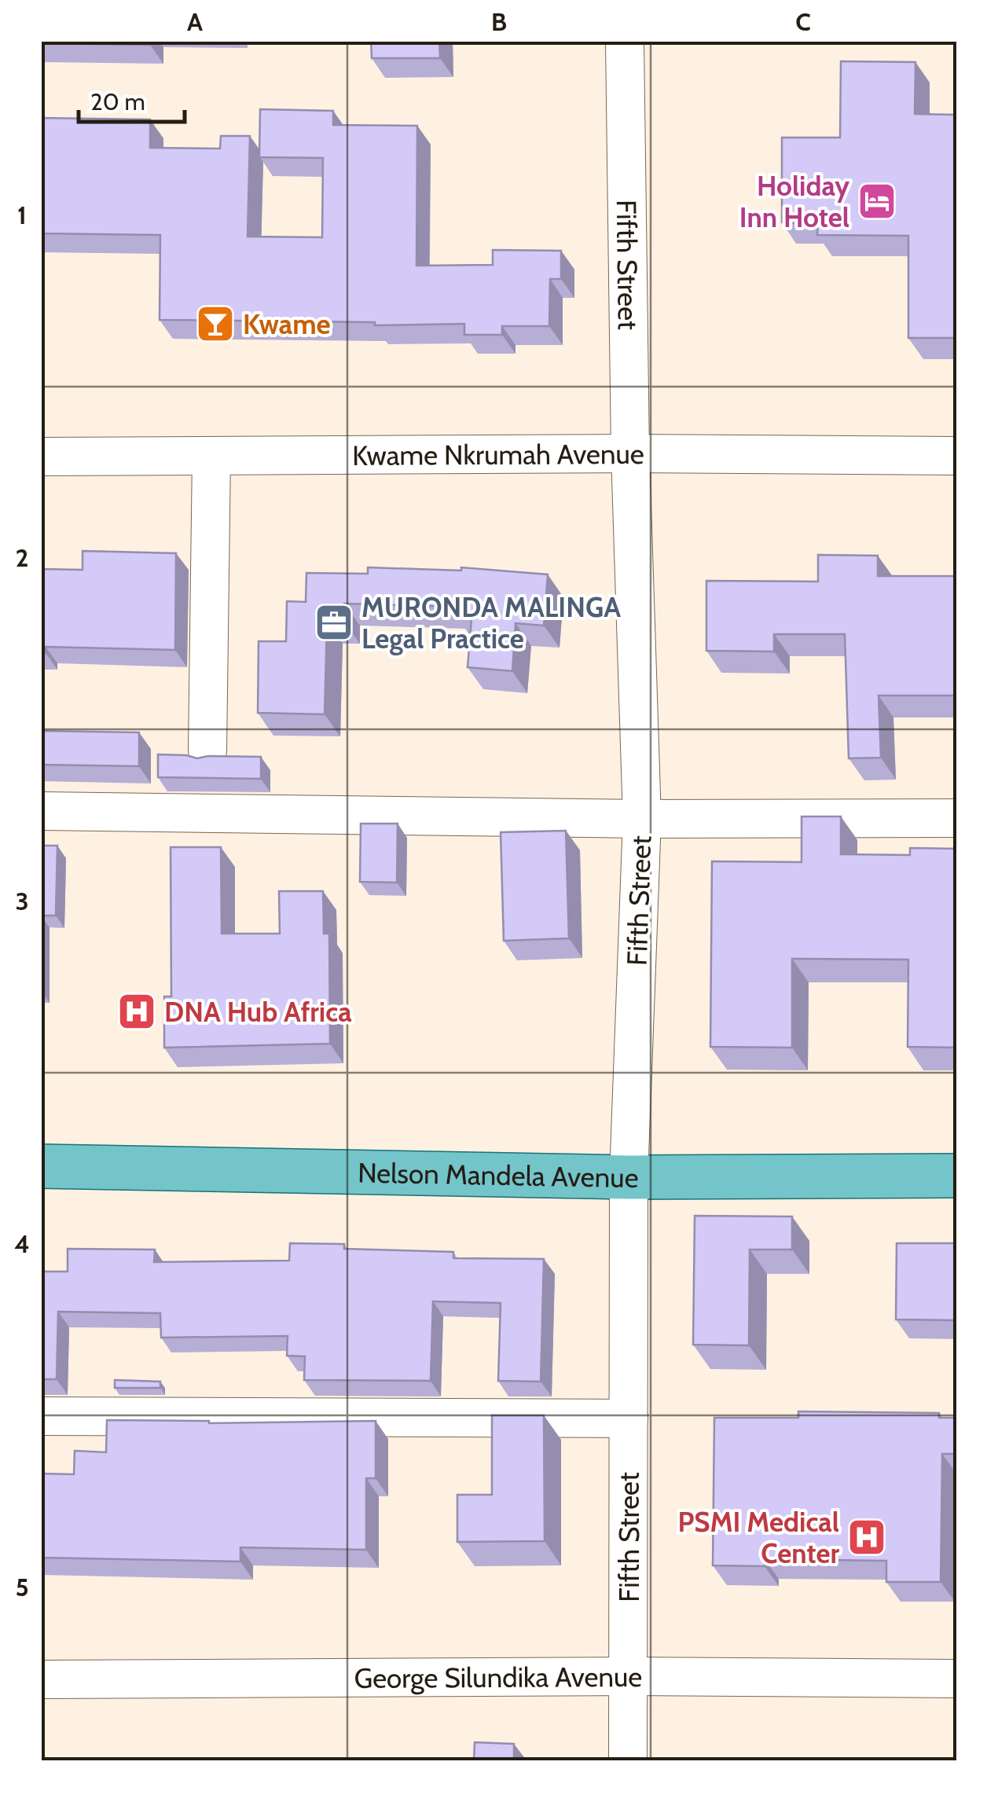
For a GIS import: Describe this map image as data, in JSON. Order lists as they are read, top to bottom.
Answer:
{
  "streets": {
    "main road": ["Nelson Mandela Avenue"],
    "street": ["Fifth Street", "Kwame Nkrumah Avenue", "George Silundika Avenue"]
  },
  "crossings": [
    ["Fifth Street", "Kwame Nkrumah Avenue"],
    ["Fifth Street", "Nelson Mandela Avenue"],
    ["Fifth Street", "George Silundika Avenue"]
  ],
  "places": {
    "hotel": ["Holiday Inn Hotel"],
    "bar": ["Kwame"],
    "office": ["MURONDA MALINGA Legal Practice"],
    "hospital": ["DNA Hub Africa", "PSMI Medical Center"]
  },
  "scale_bar": "20 m",
  "grid": {
    "columns": ["A", "B", "C"],
    "rows": [
      "1",
      "2",
      "3",
      "4",
      "5"
    ]
  }
}
